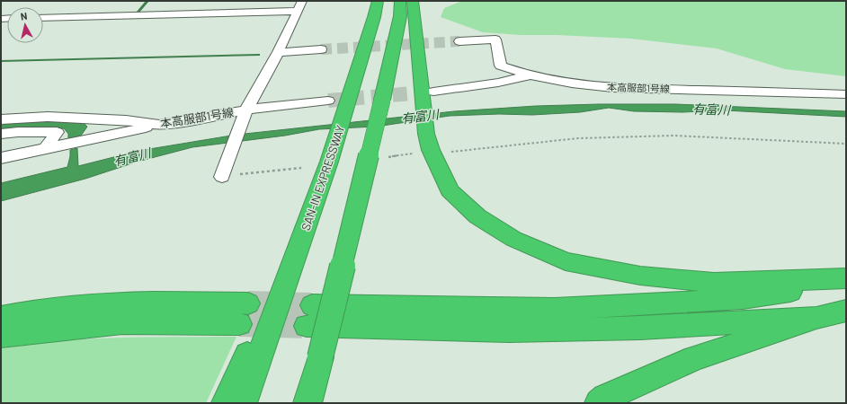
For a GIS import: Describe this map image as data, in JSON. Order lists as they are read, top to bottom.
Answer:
{
  "streets": {
    "highway": ["SAN-IN EXPRESSWAY"],
    "street": ["本高服部1号線"]
  },
  "water": ["有富川"],
  "north": "top"
}
